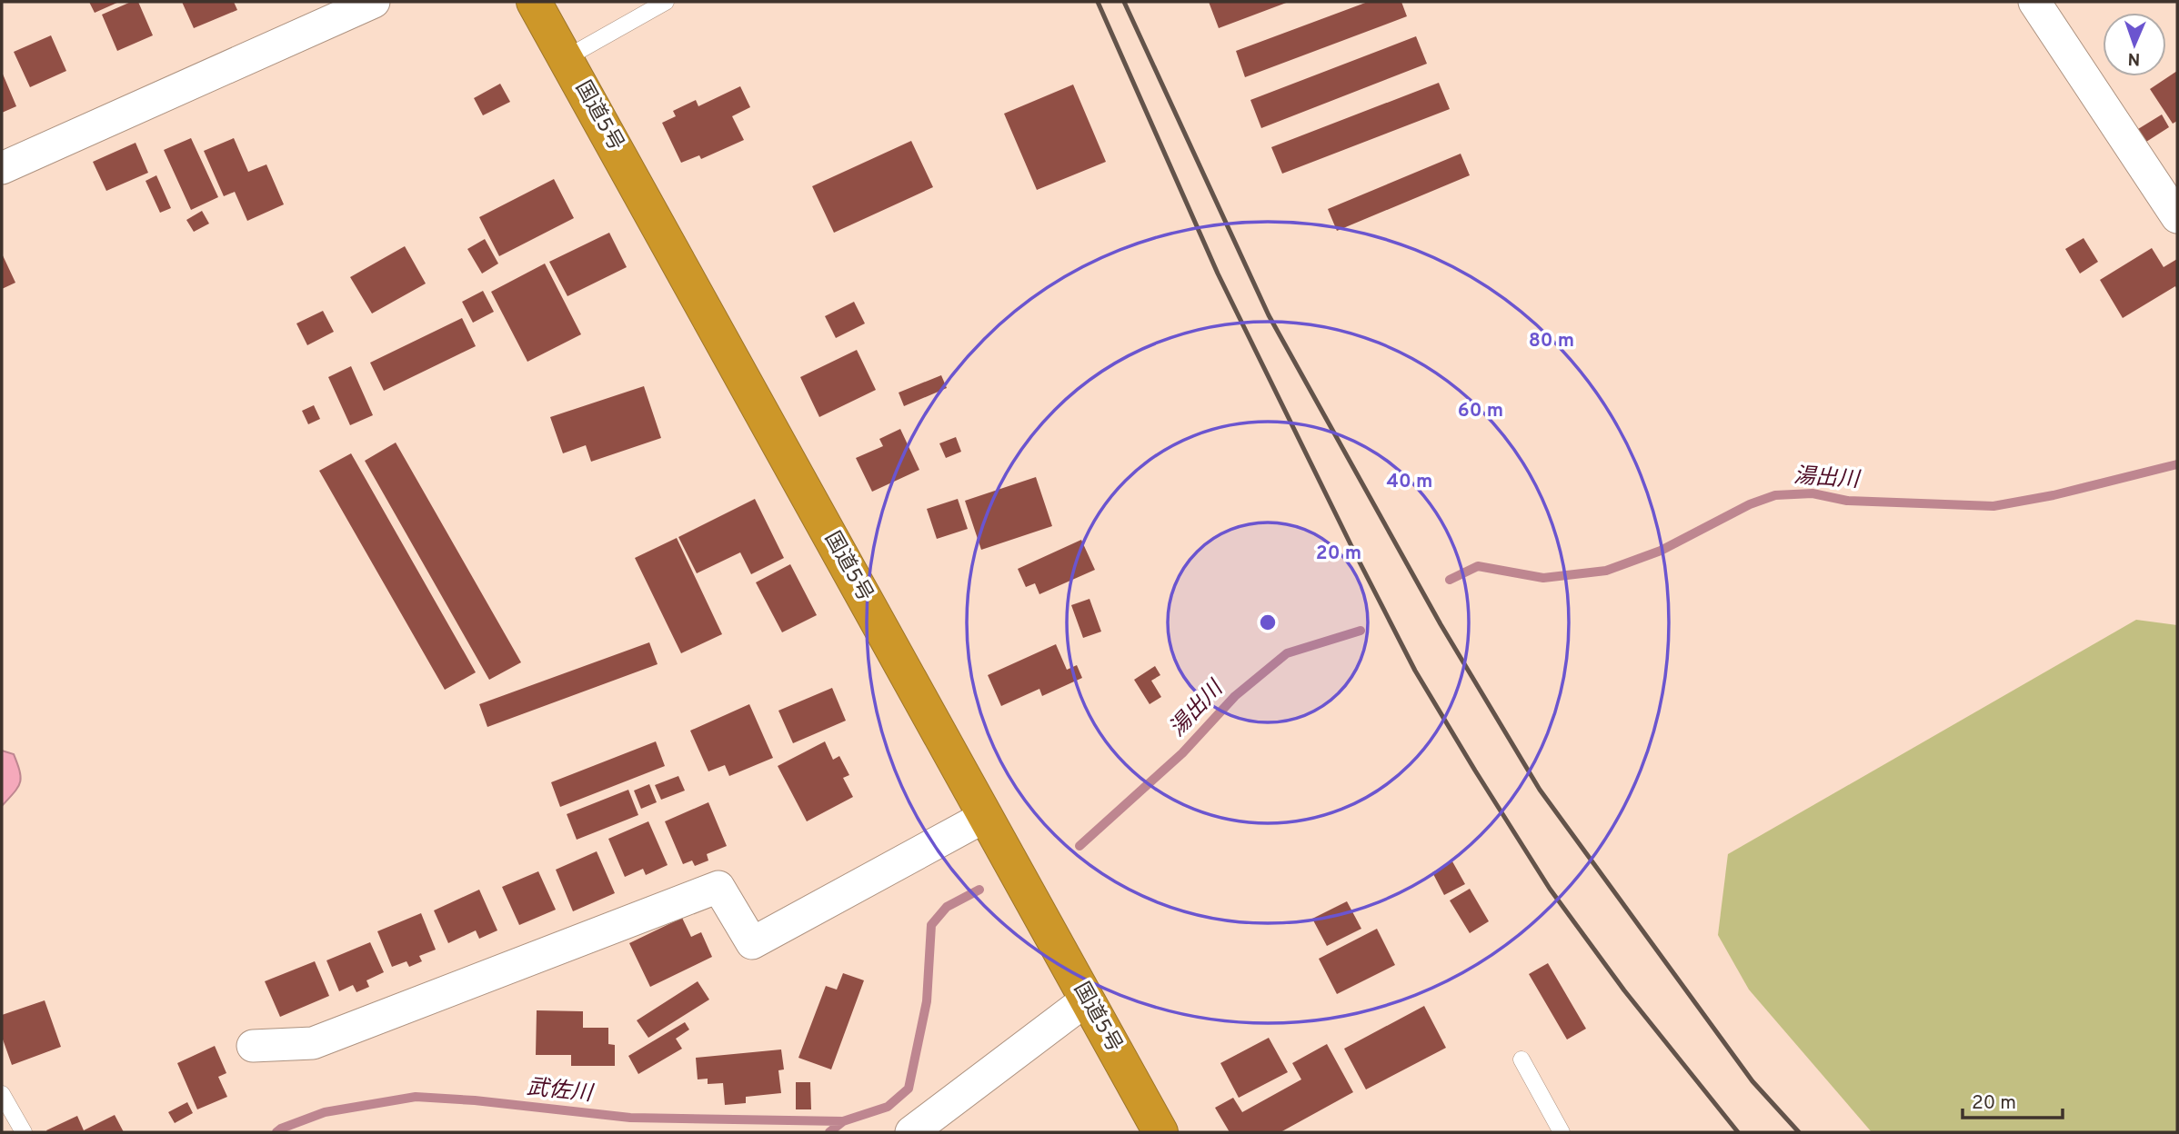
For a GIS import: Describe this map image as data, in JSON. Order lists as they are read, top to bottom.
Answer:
{
  "streets": {
    "highway": ["国道5号"]
  },
  "water": ["湯出川", "武佐川"],
  "scale_bar": "20 m",
  "north": "bottom",
  "rings": [
    "80 m",
    "60 m",
    "40 m",
    "20 m"
  ]
}
